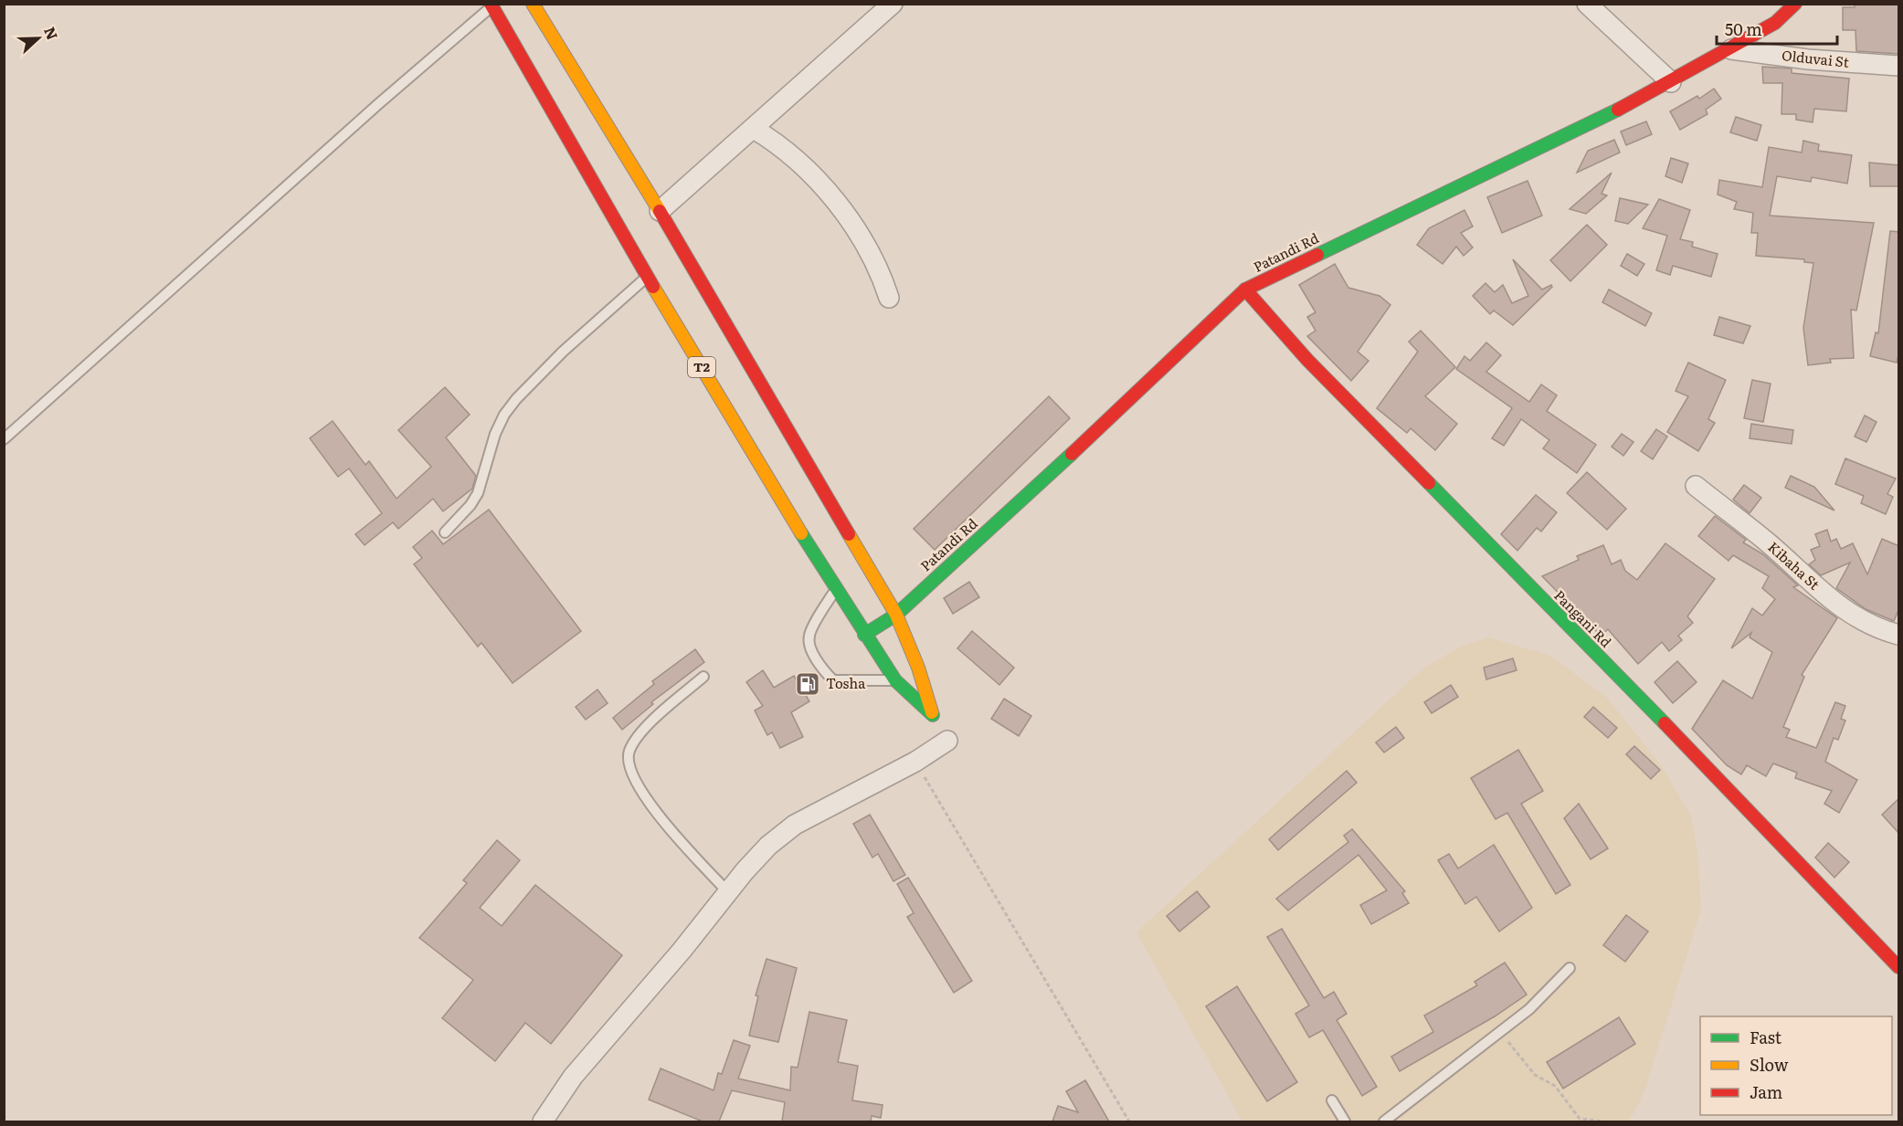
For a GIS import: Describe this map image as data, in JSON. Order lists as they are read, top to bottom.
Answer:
{
  "streets": {
    "main road": ["Patandi Rd", "T2", "Pangani Rd"],
    "street": ["Olduvai St", "Kibaha St"]
  },
  "crossings": [
    ["Olduvai St", "Patandi Rd"],
    ["Patandi Rd", "T2"],
    ["Patandi Rd", "Pangani Rd"]
  ],
  "places": {
    "fuel station": ["Tosha"]
  },
  "legend": ["Fast", "Slow", "Jam"],
  "scale_bar": "50 m",
  "north": "right"
}
